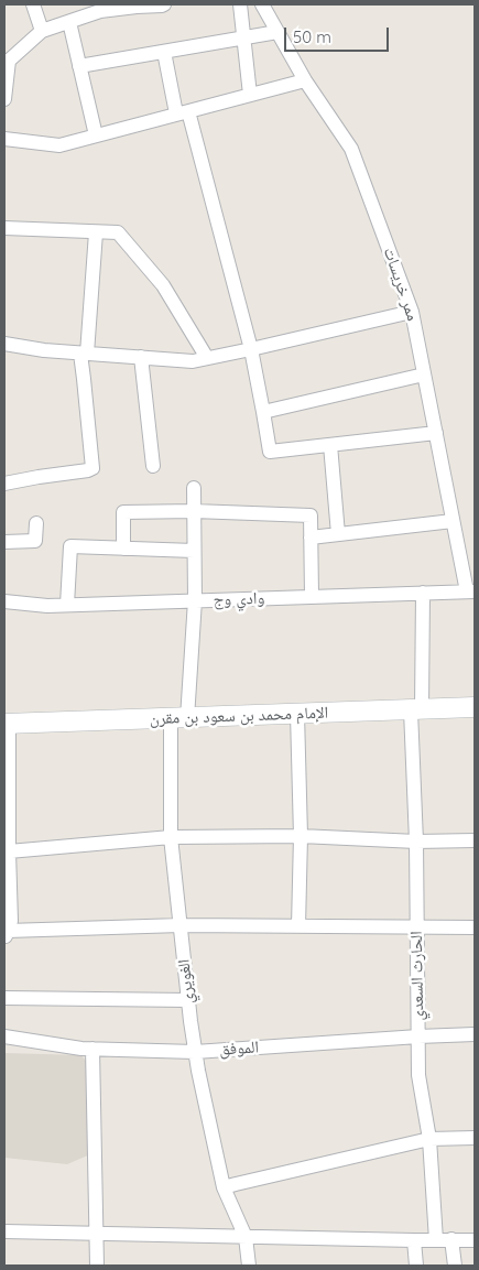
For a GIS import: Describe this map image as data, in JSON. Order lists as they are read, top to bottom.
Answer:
{
  "streets": {
    "street": [
      "ممر خريسات",
      "وادي وج",
      "الإمام محمد بن سعود بن مقرن",
      "الحارث السعدي",
      "الغويري",
      "الموفق"
    ]
  },
  "crossings": [
    ["ممر خريسات", "وادي وج"],
    ["وادي وج", "الحارث السعدي"],
    ["وادي وج", "الغويري"],
    ["الإمام محمد بن سعود بن مقرن", "الحارث السعدي"],
    ["الإمام محمد بن سعود بن مقرن", "الغويري"],
    ["الحارث السعدي", "الموفق"],
    ["الغويري", "الموفق"]
  ],
  "scale_bar": "50 m"
}
